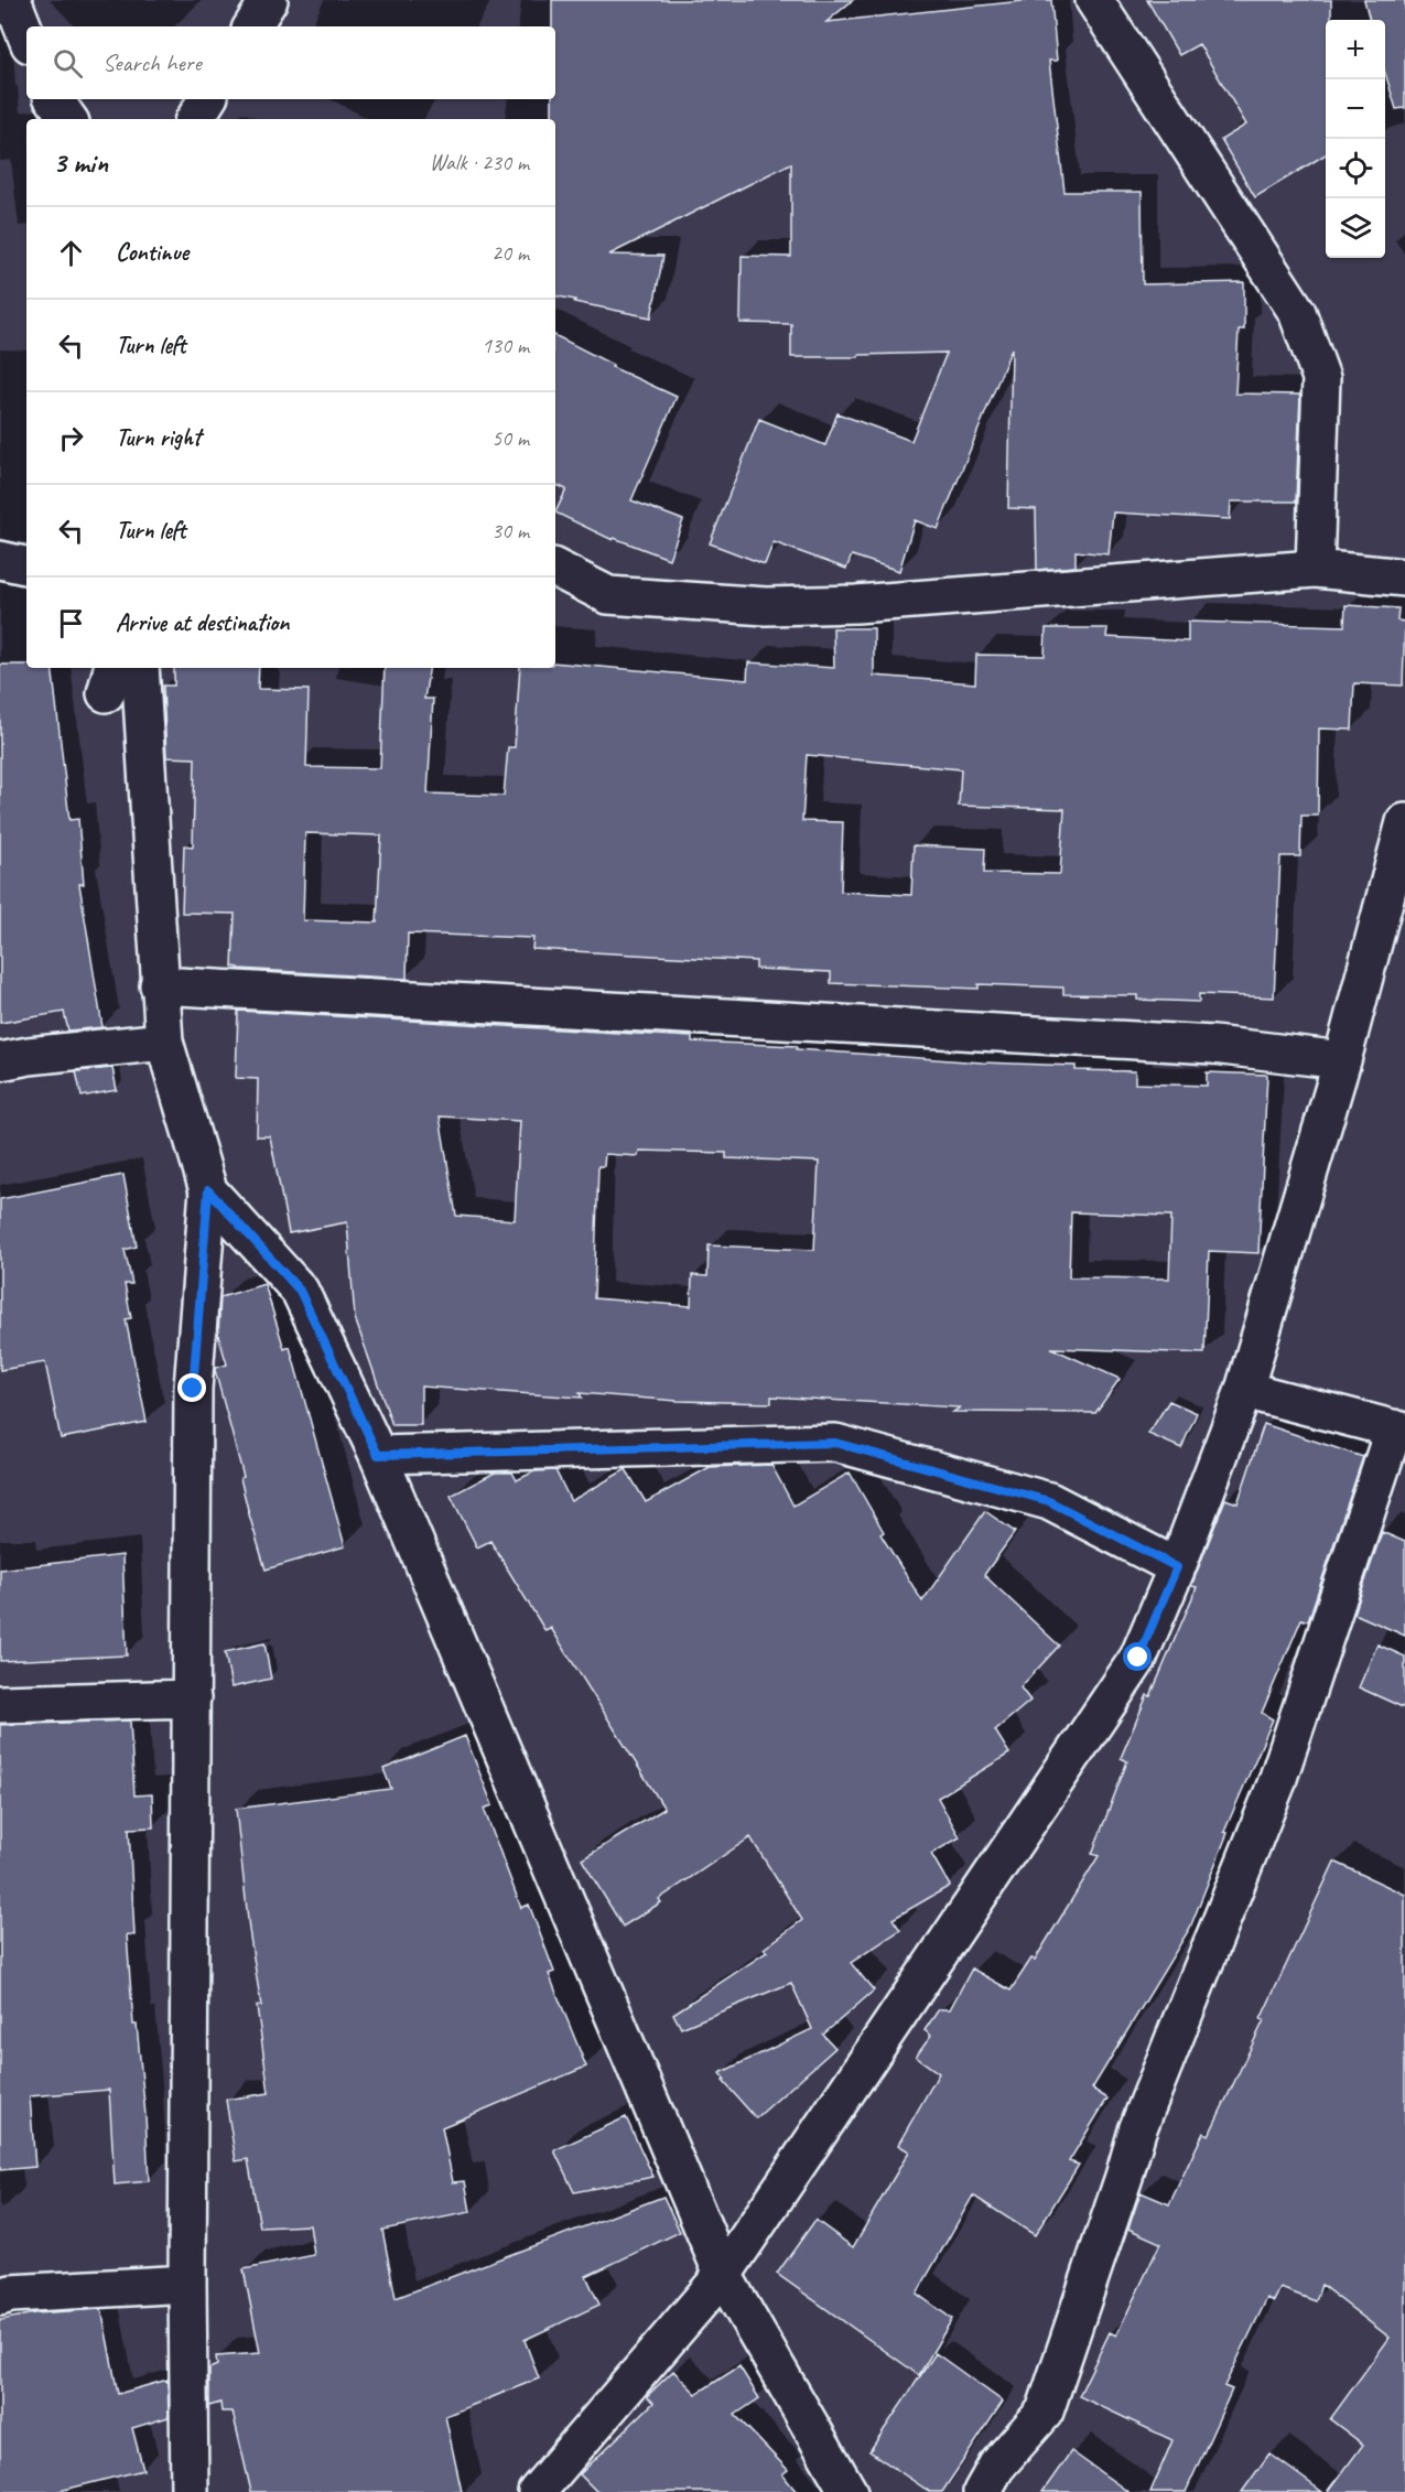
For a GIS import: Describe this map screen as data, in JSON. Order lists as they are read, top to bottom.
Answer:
{
  "page": {
    "map_buttons": ["+", "−"],
    "search": "Search here",
    "heading": ["3 min", "Walk · 230 m"],
    "list": [
      ["Continue", "20 m"],
      ["Turn left", "130 m"],
      ["Turn right", "50 m"],
      ["Turn left", "30 m"],
      "Arrive at destination"
    ]
  }
}
